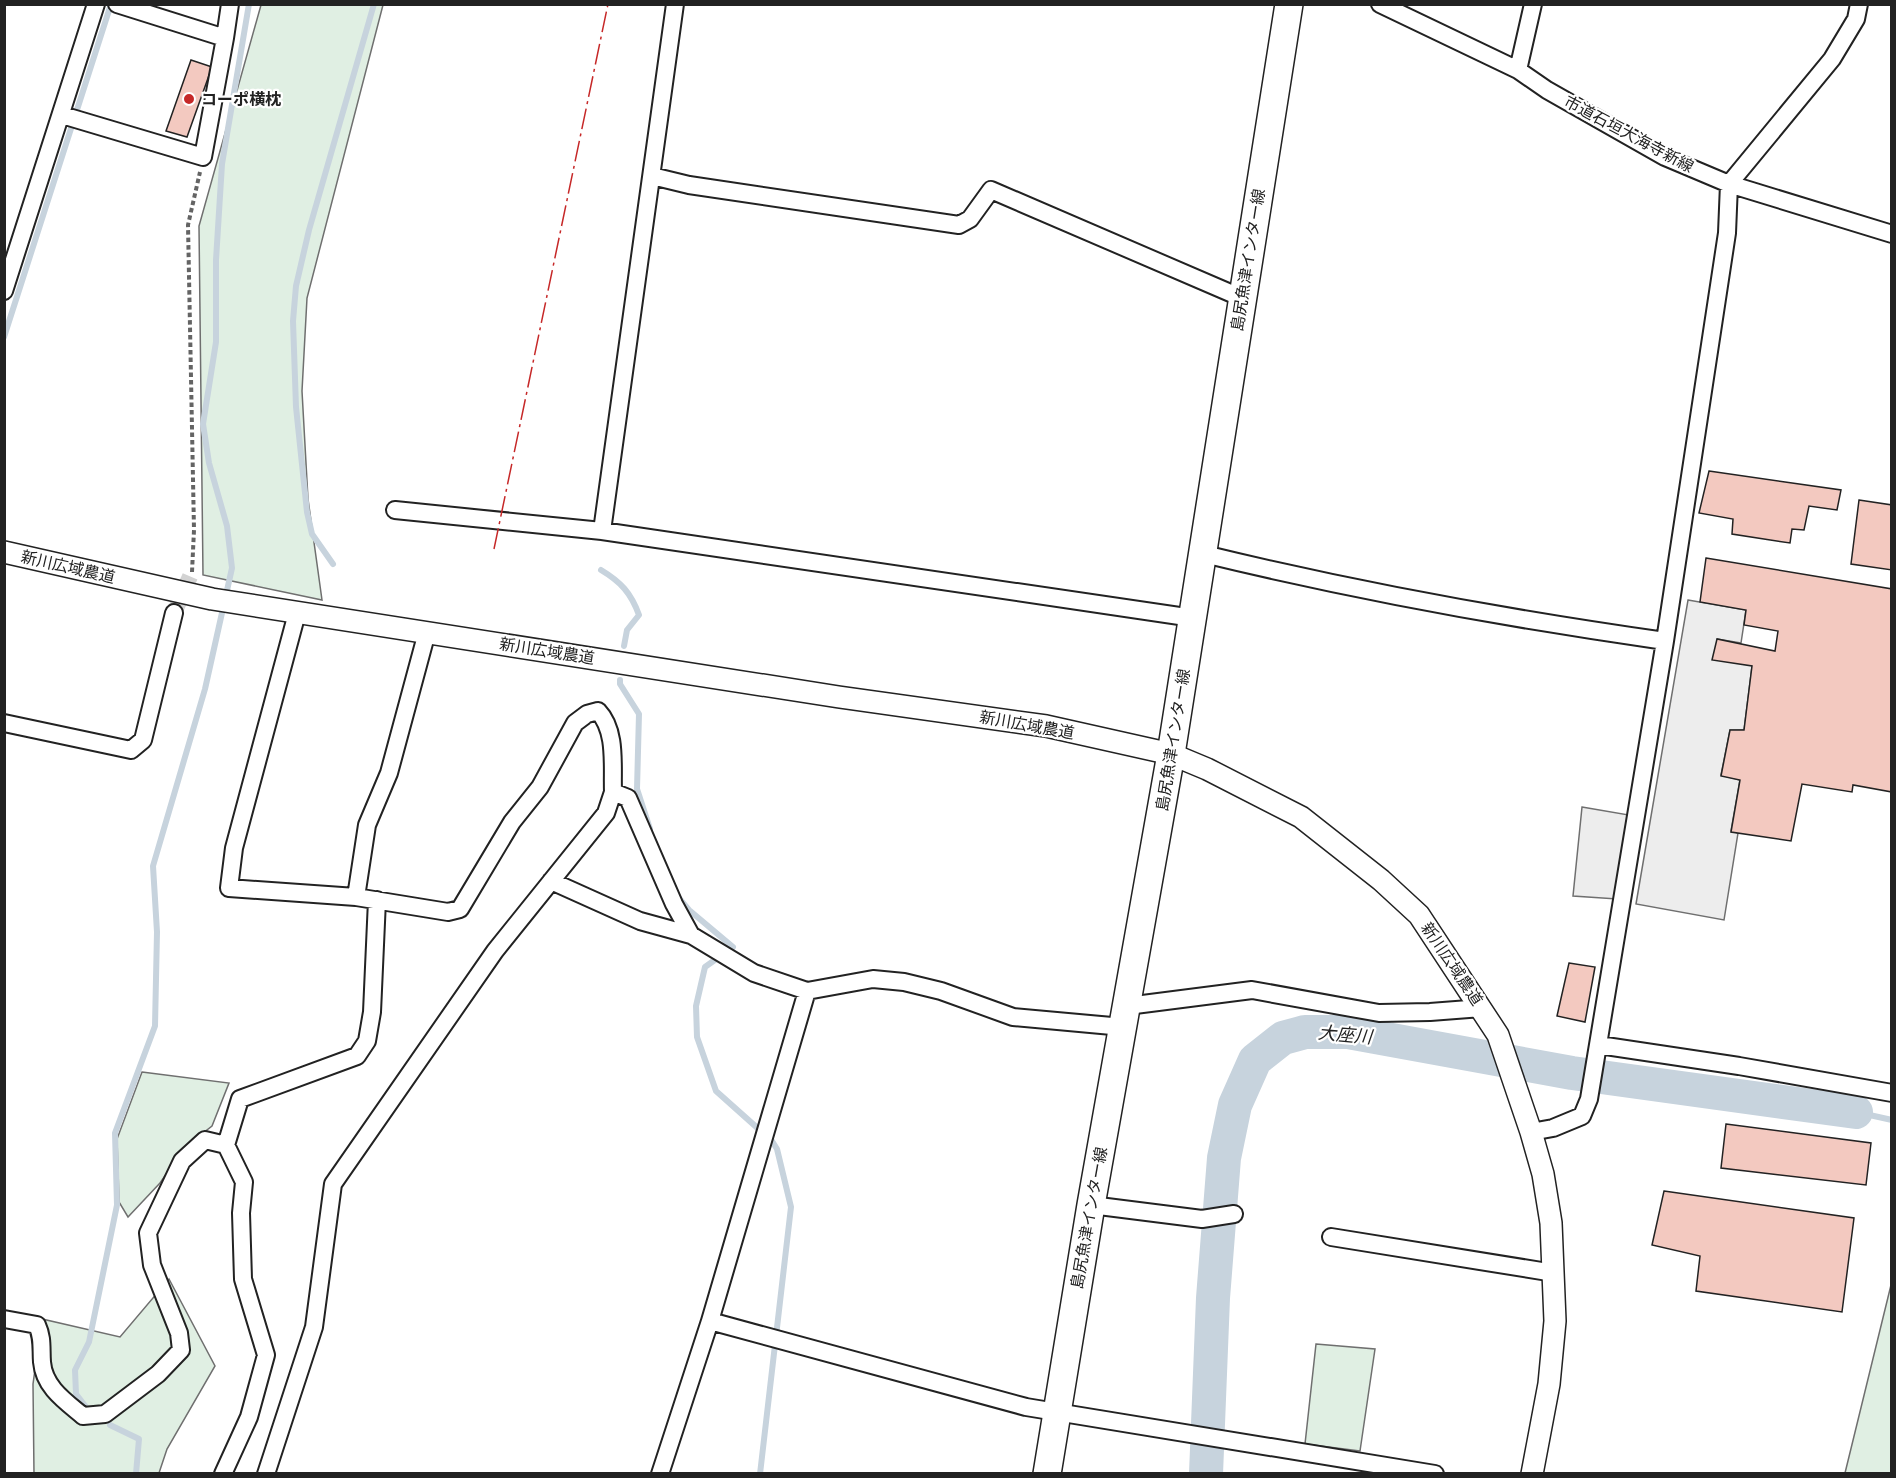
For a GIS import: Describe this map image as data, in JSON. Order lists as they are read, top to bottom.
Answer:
{
  "streets": {
    "main road": ["島尻魚津インター線"],
    "street": ["市道石垣大海寺新線", "新川広域農道"]
  },
  "crossings": [
    ["島尻魚津インター線", "新川広域農道"]
  ],
  "water": ["大座川"],
  "places": ["コーポ横枕"]
}
